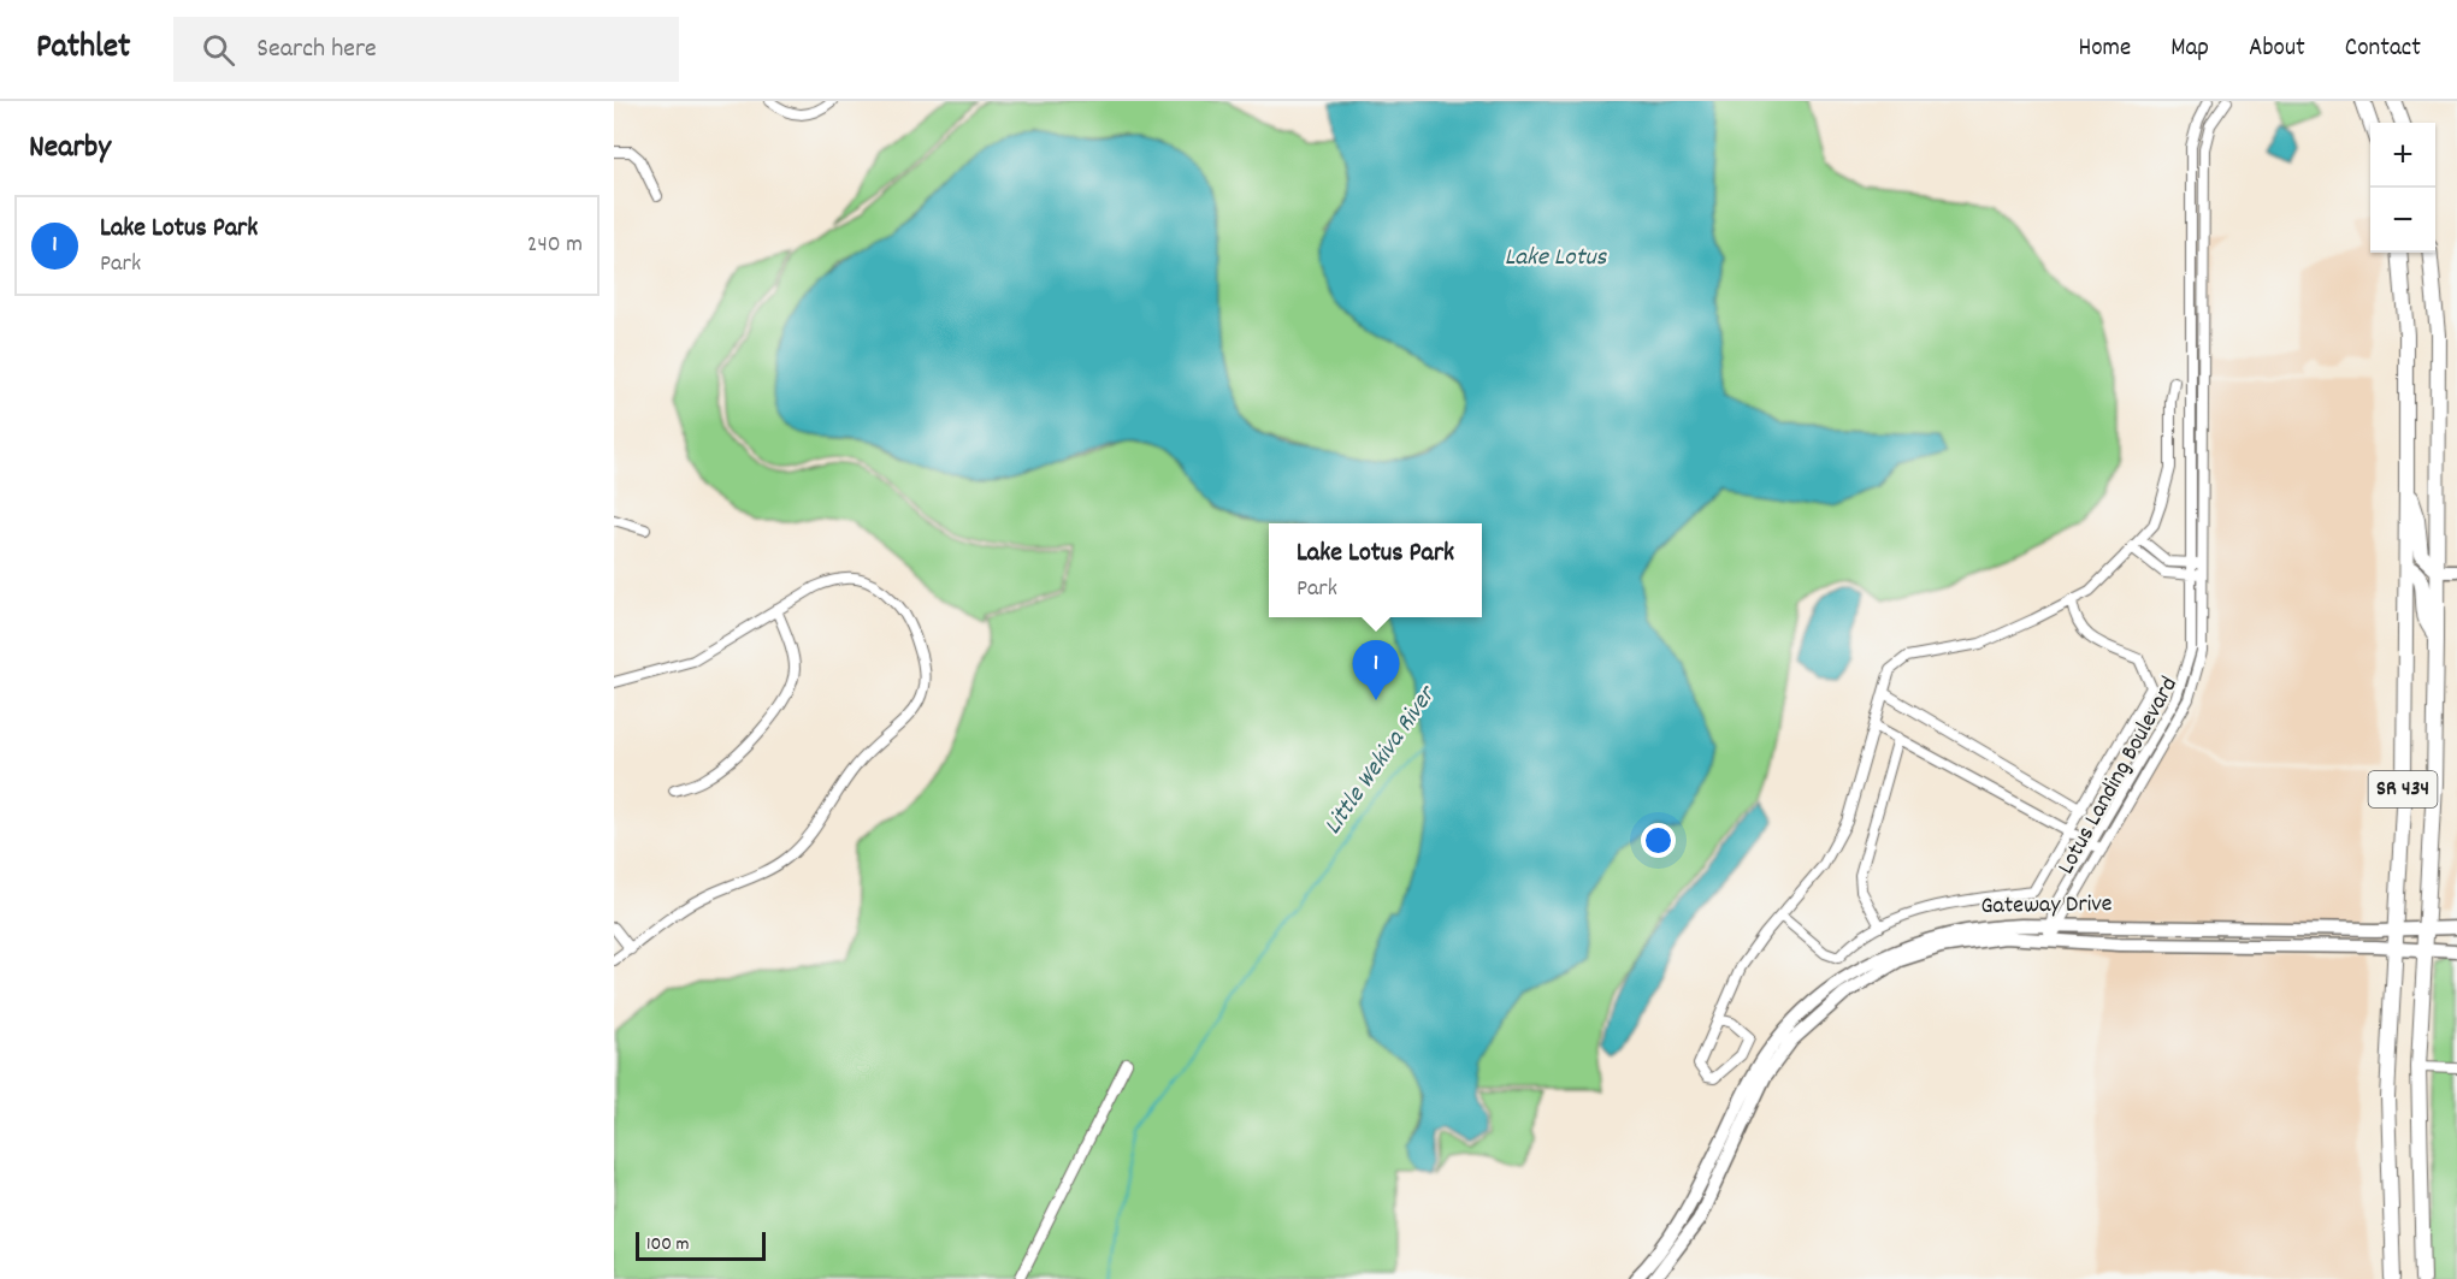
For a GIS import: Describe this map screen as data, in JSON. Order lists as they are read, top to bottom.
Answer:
{
  "streets": {
    "main road": ["SR 434"],
    "street": ["Lotus Landing Boulevard", "Gateway Drive"]
  },
  "crossings": [
    ["Lotus Landing Boulevard", "Gateway Drive"],
    ["SR 434", "Gateway Drive"]
  ],
  "water": ["Lake Lotus", "Little Wekiva River"],
  "scale_bar": "100 m",
  "page": {
    "header": "Pathlet",
    "search": "Search here",
    "nav": [
      "Home",
      "Map",
      "About",
      "Contact"
    ],
    "heading": "Nearby",
    "map_buttons": ["+", "−"],
    "list": [
      {
        "mark": "1",
        "name": "Lake Lotus Park",
        "note": "Park",
        "value": "240 m"
      }
    ],
    "popup": ["Lake Lotus Park", "Park"],
    "pins": "1",
    "scale": "100 m"
  }
}
